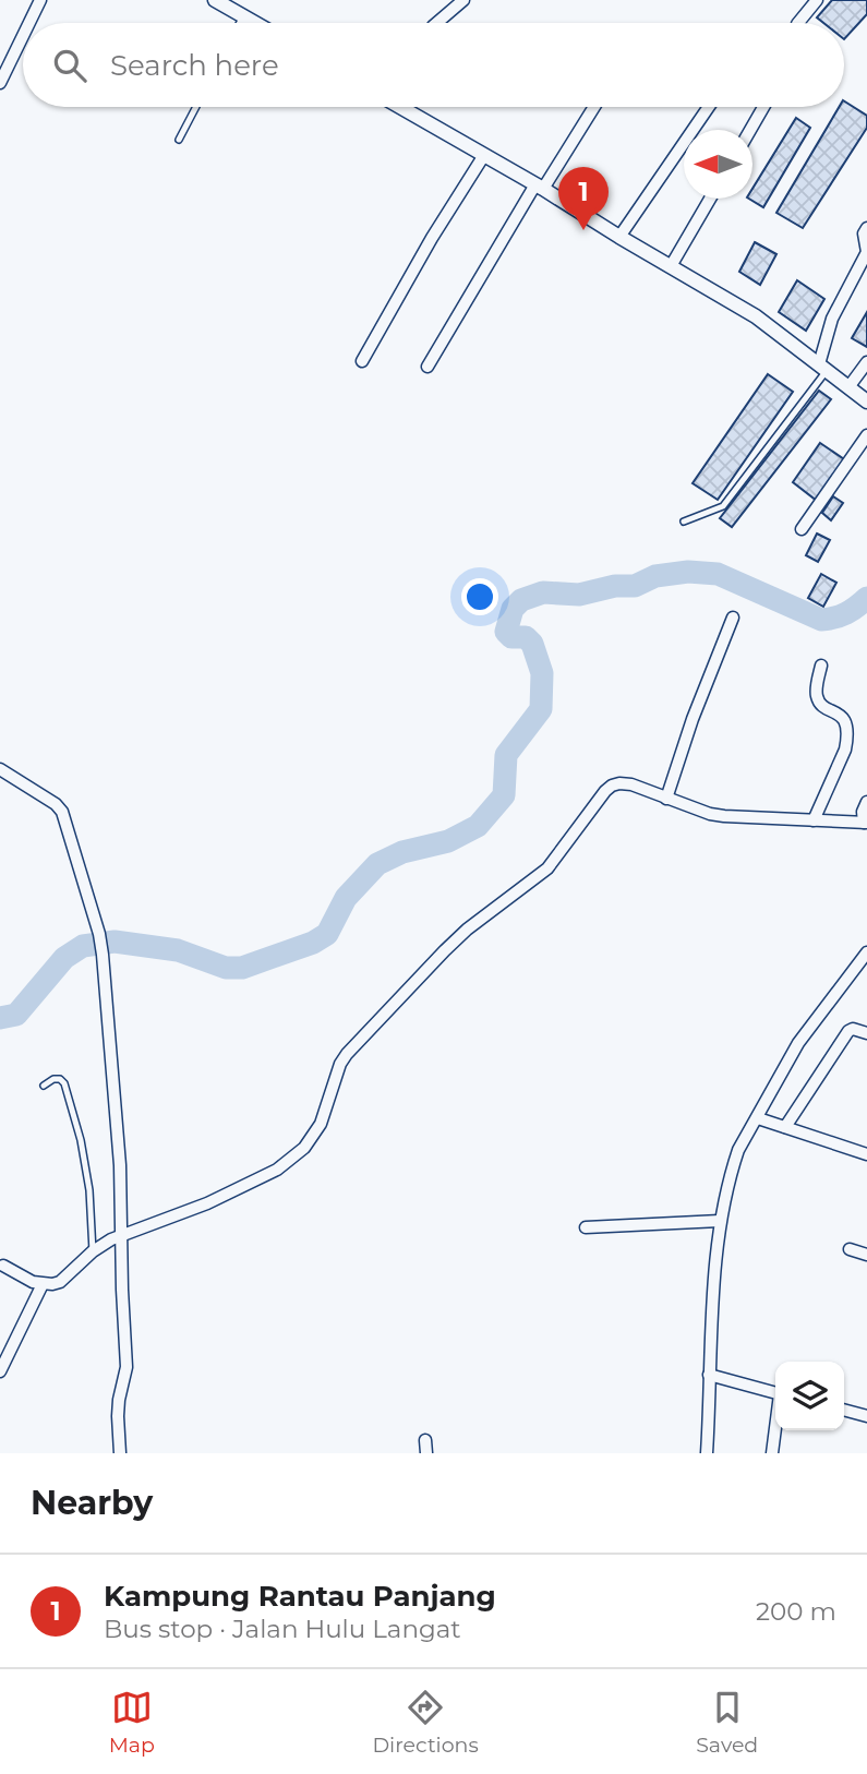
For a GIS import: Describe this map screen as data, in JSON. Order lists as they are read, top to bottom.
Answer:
{
  "north": "left",
  "page": {
    "search": "Search here",
    "pins": "1",
    "heading": "Nearby",
    "list": [
      {
        "mark": "1",
        "name": "Kampung Rantau Panjang",
        "note": "Bus stop · Jalan Hulu Langat",
        "value": "200 m"
      }
    ],
    "nav": ["Map", "Directions", "Saved"]
  }
}
